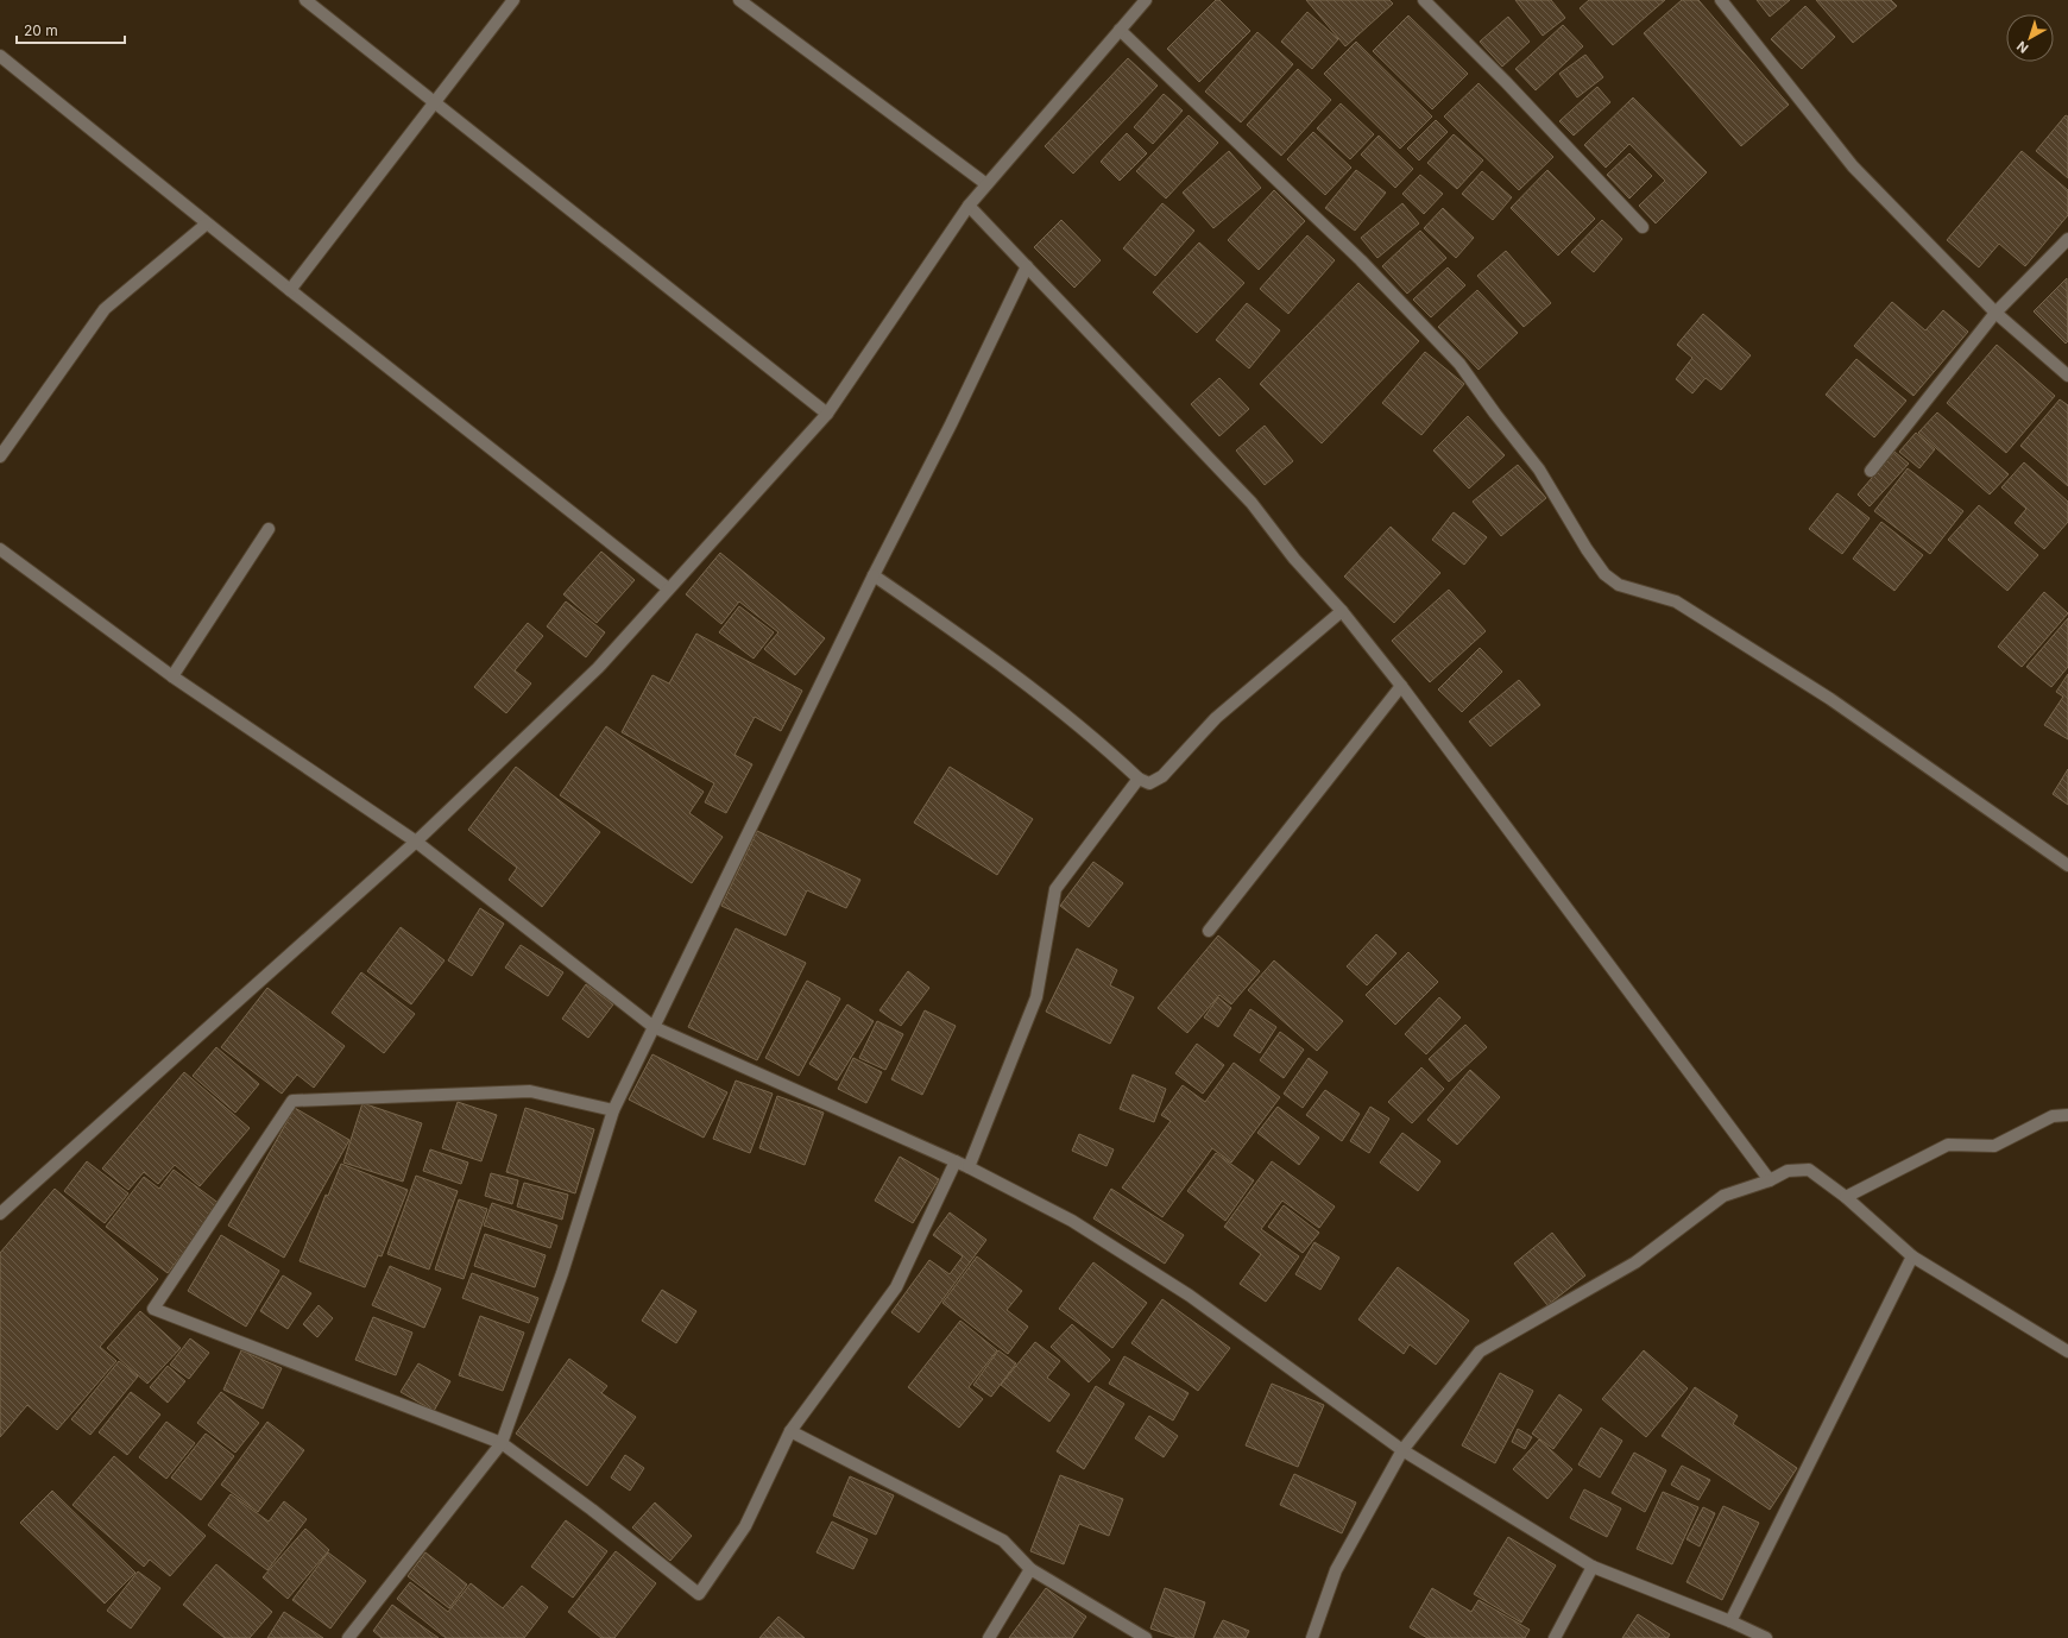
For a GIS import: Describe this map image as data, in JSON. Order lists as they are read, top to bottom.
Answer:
{
  "scale_bar": "20 m",
  "north": "bottom left"
}
